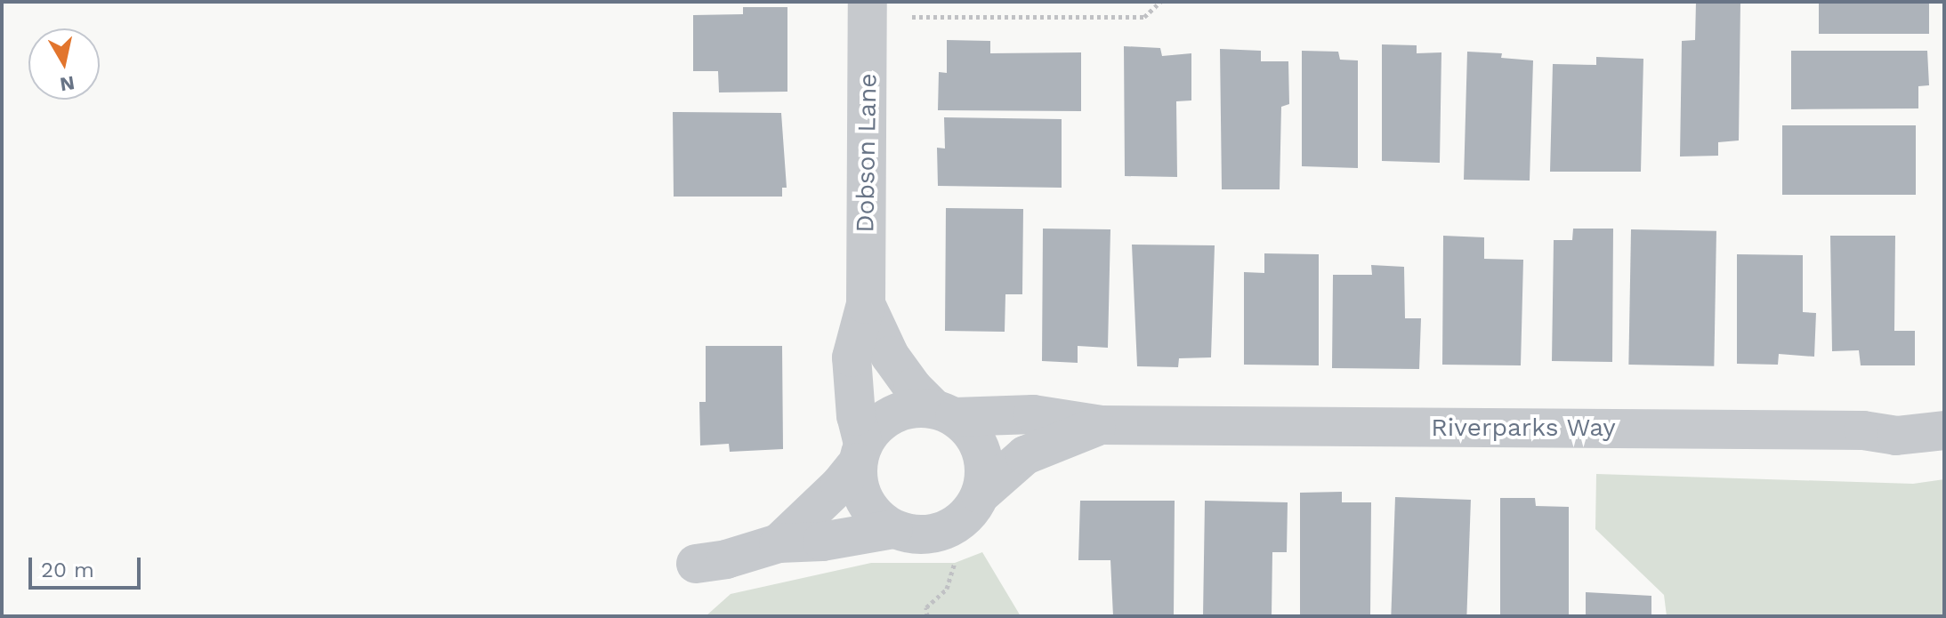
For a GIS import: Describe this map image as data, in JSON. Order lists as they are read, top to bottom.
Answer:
{
  "streets": {
    "street": ["Dobson Lane", "Riverparks Way"]
  },
  "crossings": [
    ["Dobson Lane", "Riverparks Way"]
  ],
  "scale_bar": "20 m",
  "north": "bottom"
}
